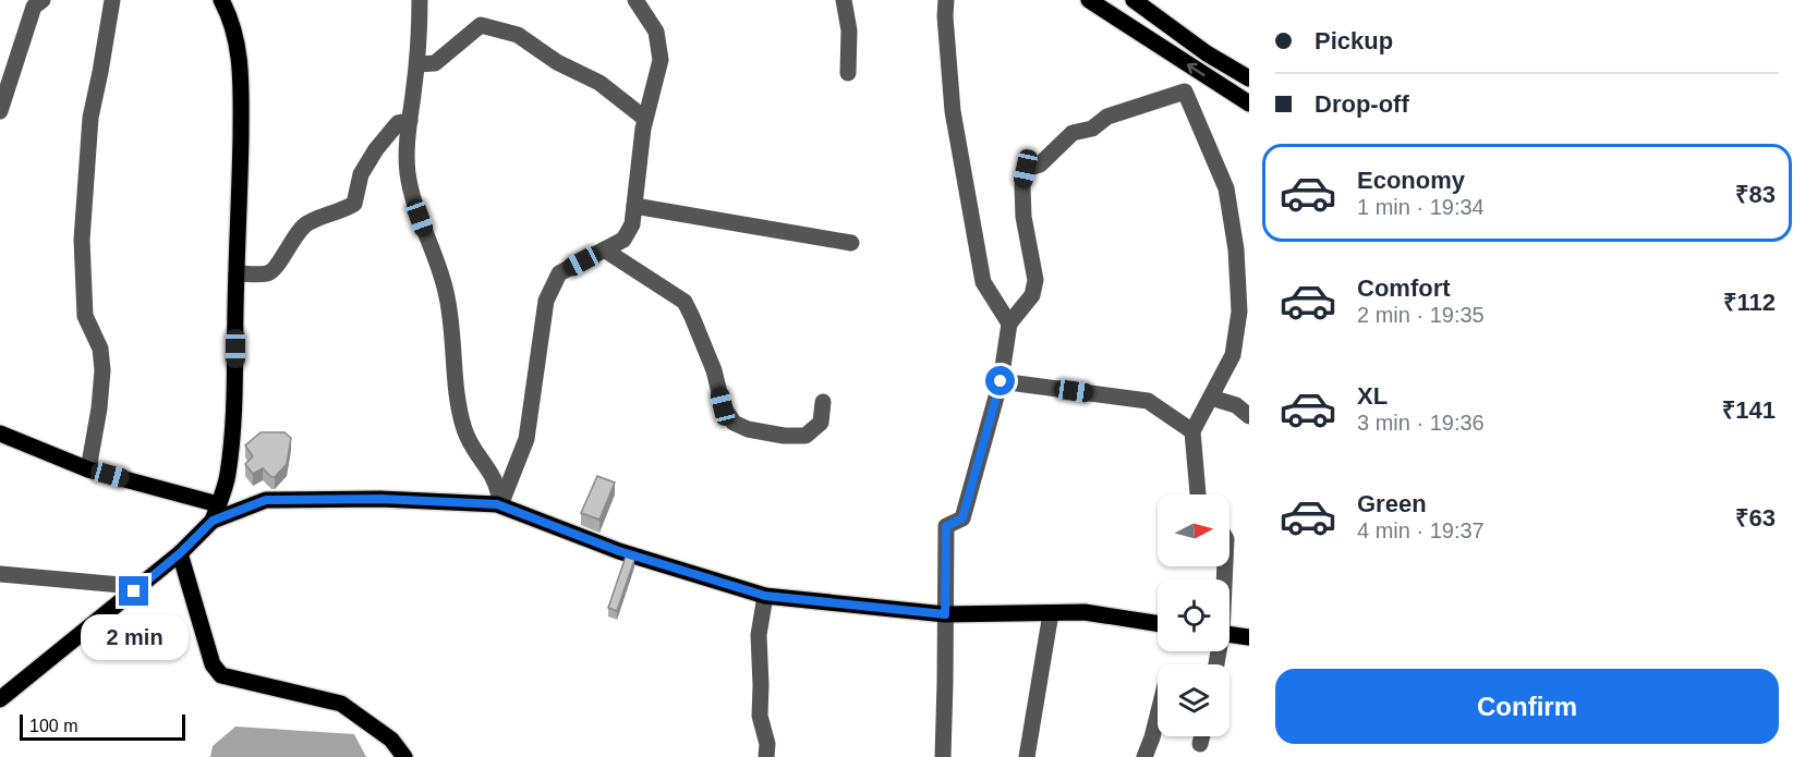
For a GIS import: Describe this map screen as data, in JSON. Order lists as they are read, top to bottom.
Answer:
{
  "scale_bar": "100 m",
  "north": "right",
  "page": {
    "banner": ["Pickup", "Drop-off"],
    "list": [
      {
        "name": "Economy",
        "note": "1 min · 19:34",
        "value": "₹83"
      },
      {
        "name": "Comfort",
        "note": "2 min · 19:35",
        "value": "₹112"
      },
      {
        "name": "XL",
        "note": "3 min · 19:36",
        "value": "₹141"
      },
      {
        "name": "Green",
        "note": "4 min · 19:37",
        "value": "₹63"
      }
    ],
    "bubble": "2 min",
    "buttons": "Confirm",
    "scale": "100 m"
  }
}
